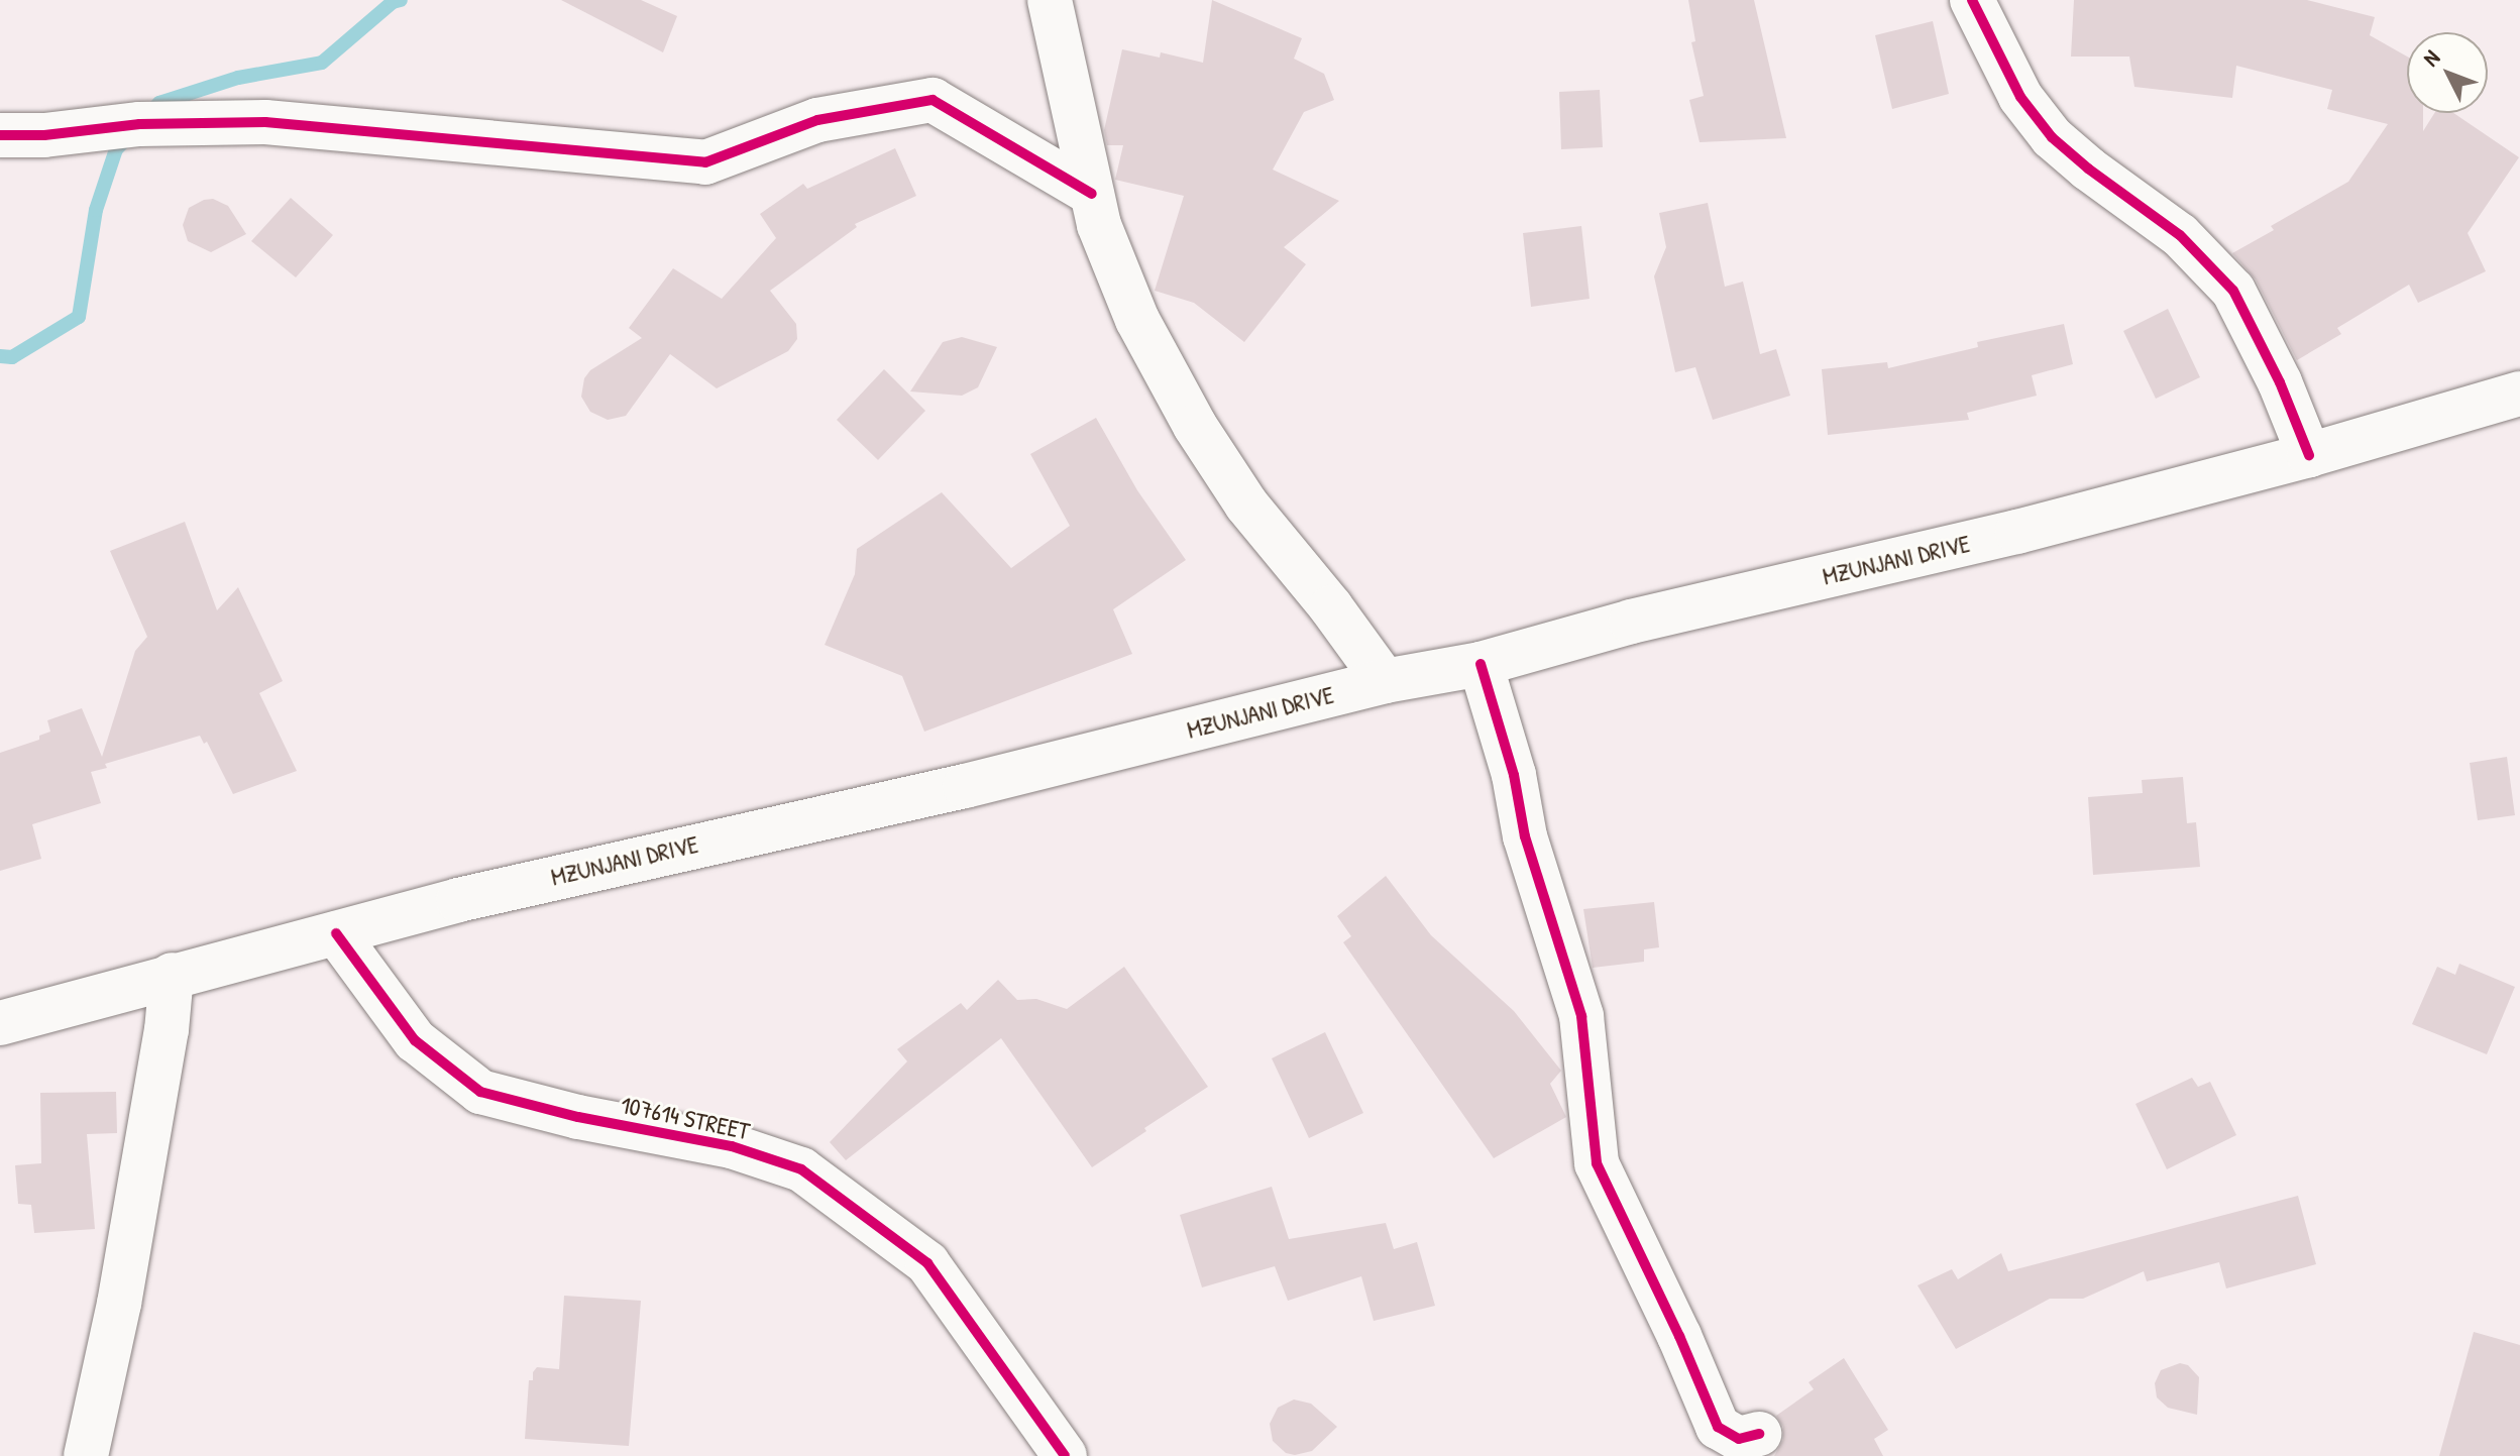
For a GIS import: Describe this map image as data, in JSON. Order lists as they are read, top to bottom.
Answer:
{
  "streets": {
    "street": ["MZUNJANI DRIVE", "107614 STREET"]
  },
  "crossings": [
    ["MZUNJANI DRIVE", "107614 STREET"]
  ],
  "north": "top left"
}
